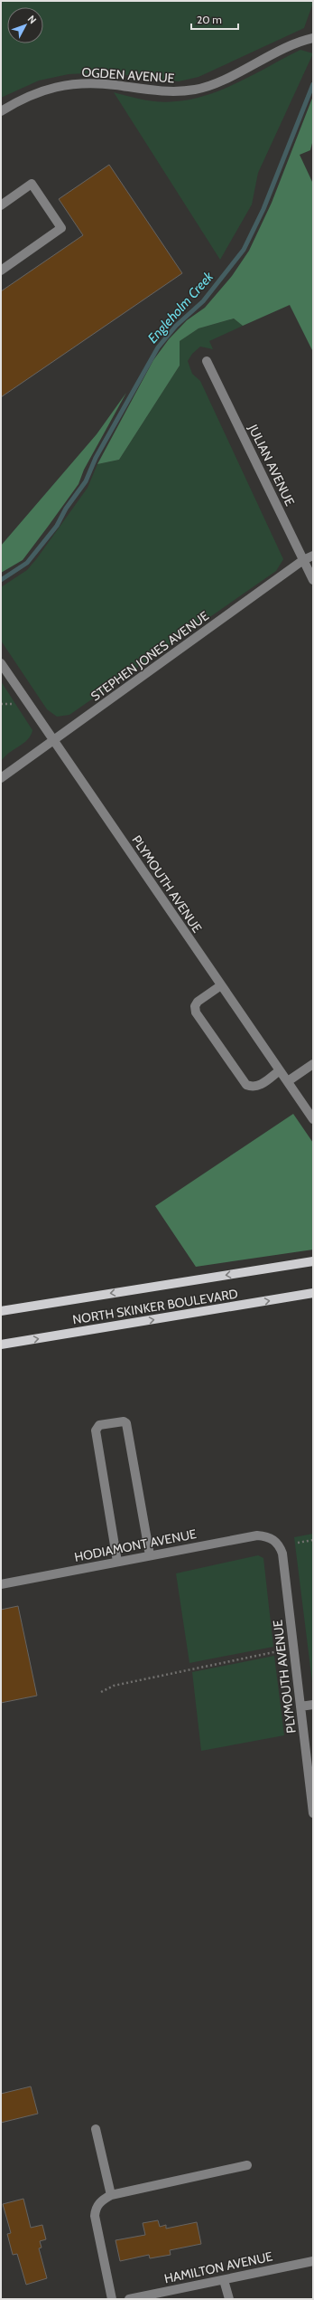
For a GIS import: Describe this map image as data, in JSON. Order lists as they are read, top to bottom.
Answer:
{
  "streets": {
    "main road": ["NORTH SKINKER BOULEVARD"],
    "street": [
      "OGDEN AVENUE",
      "JULIAN AVENUE",
      "STEPHEN JONES AVENUE",
      "PLYMOUTH AVENUE",
      "HODIAMONT AVENUE",
      "HAMILTON AVENUE"
    ]
  },
  "crossings": [
    ["JULIAN AVENUE", "STEPHEN JONES AVENUE"],
    ["STEPHEN JONES AVENUE", "PLYMOUTH AVENUE"],
    ["PLYMOUTH AVENUE", "HODIAMONT AVENUE"]
  ],
  "water": ["Engleholm Creek"],
  "scale_bar": "20 m",
  "north": "top right"
}
